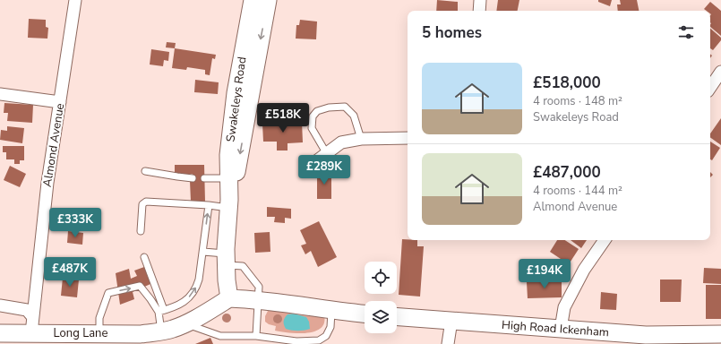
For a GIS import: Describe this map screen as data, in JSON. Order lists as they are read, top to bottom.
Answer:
{
  "streets": {
    "main road": ["Swakeleys Road", "High Road Ickenham", "Long Lane"],
    "street": ["Almond Avenue"]
  },
  "crossings": [
    ["Swakeleys Road", "Long Lane"],
    ["Almond Avenue", "Long Lane"]
  ],
  "page": {
    "heading": "5 homes",
    "list": [
      {
        "name": "£518,000",
        "note": "4 rooms · 148 m² · Swakeleys Road"
      },
      {
        "name": "£487,000",
        "note": "4 rooms · 144 m² · Almond Avenue"
      }
    ],
    "price": [
      "£518K",
      "£289K",
      "£333K",
      "£487K",
      "£194K"
    ]
  }
}
